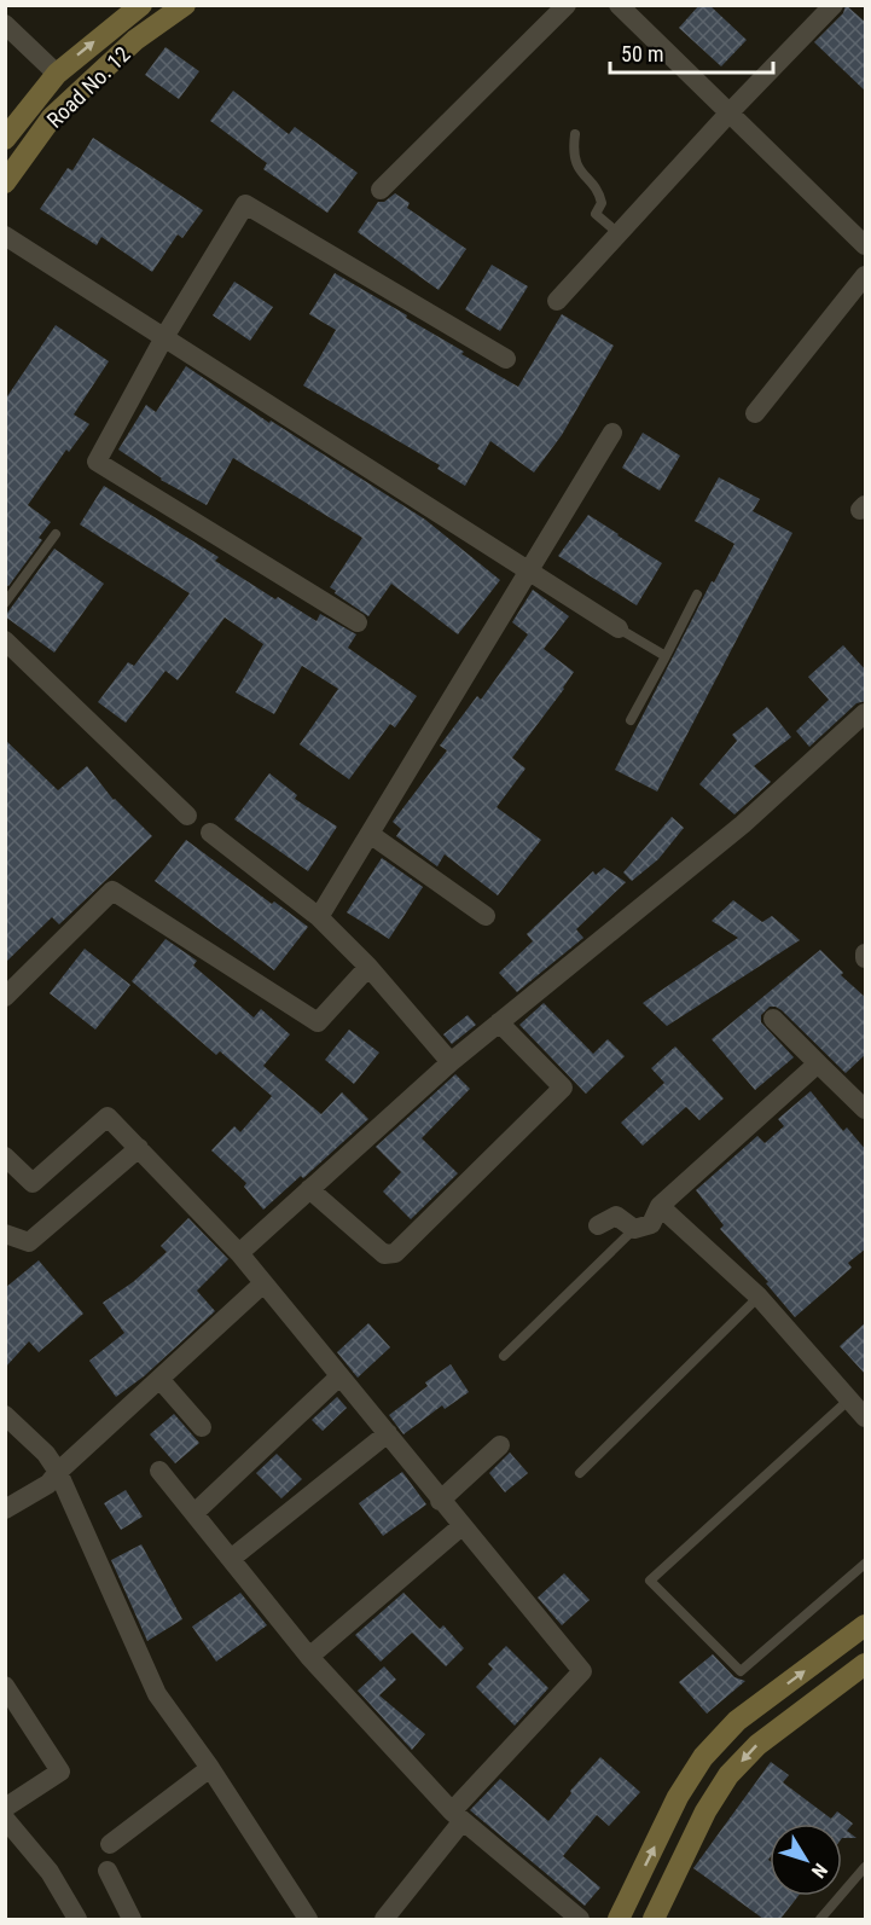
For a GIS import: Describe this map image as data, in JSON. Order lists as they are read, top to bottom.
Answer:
{
  "streets": {
    "main road": ["Road No. 12"]
  },
  "scale_bar": "50 m",
  "north": "bottom right"
}
